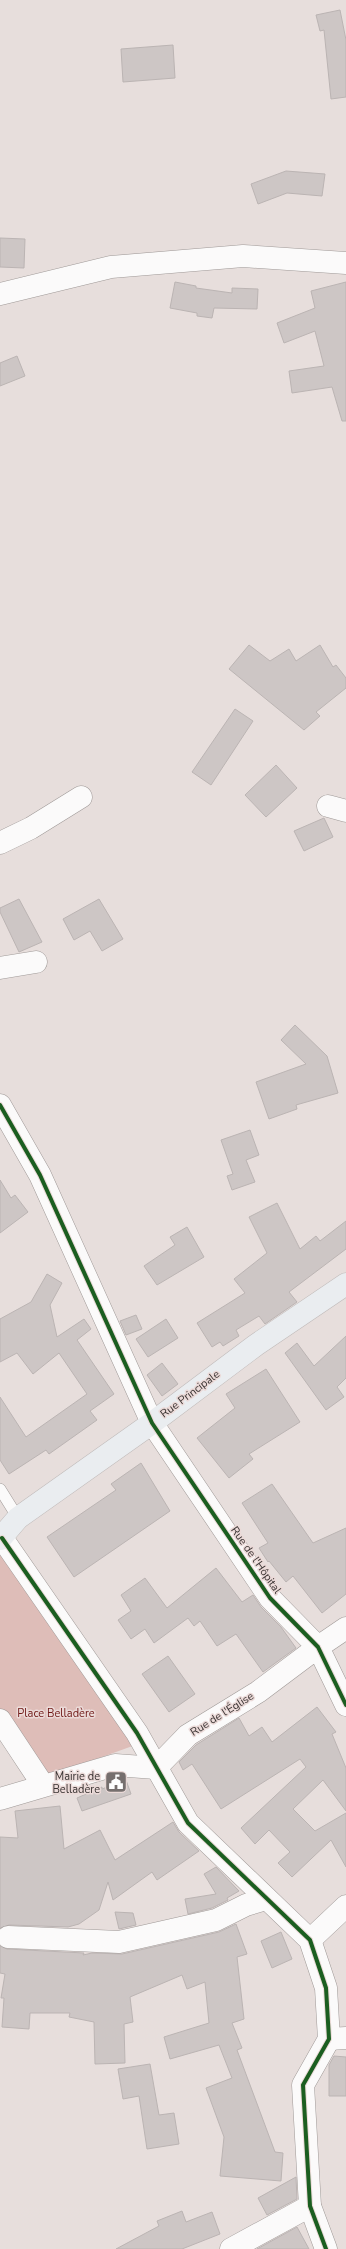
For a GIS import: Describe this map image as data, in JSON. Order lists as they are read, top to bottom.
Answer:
{
  "streets": {
    "main road": ["Rue Principale"],
    "street": ["Rue de l'Hôpital", "Rue de l'Église"]
  },
  "crossings": [
    ["Rue Principale", "Rue de l'Hôpital"],
    ["Rue de l'Hôpital", "Rue de l'Église"]
  ],
  "parks": ["Place Belladère"],
  "places": {
    "public building": ["Mairie de Belladère"]
  }
}
